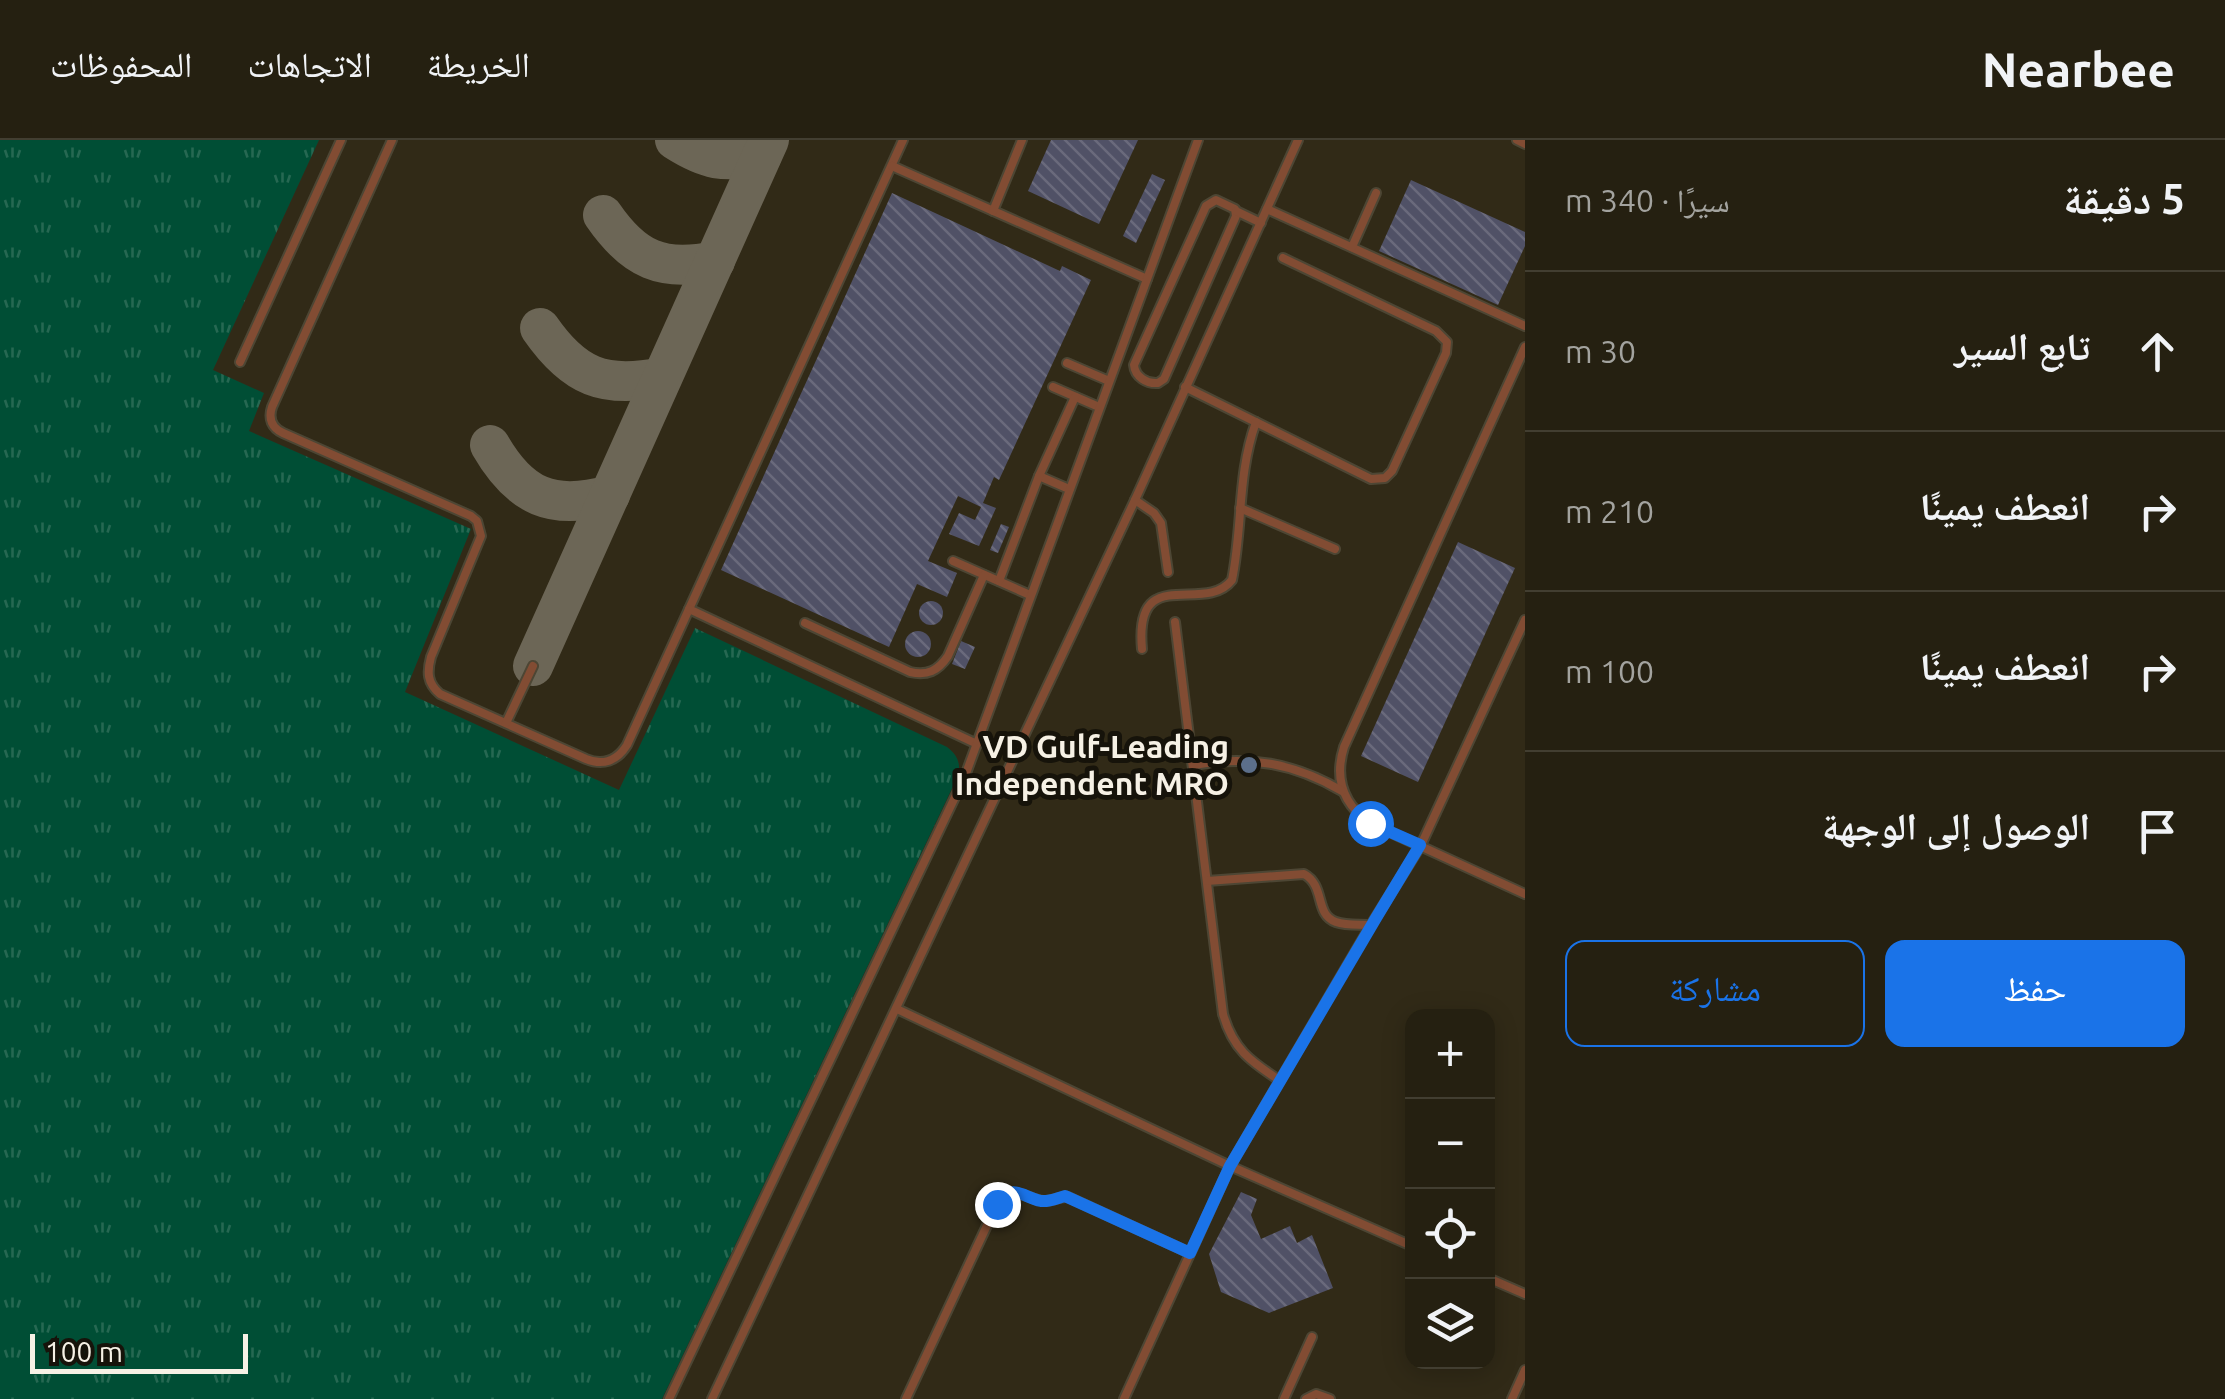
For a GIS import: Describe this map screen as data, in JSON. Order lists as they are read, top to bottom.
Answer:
{
  "places": ["VD Gulf-Leading Independent MRO"],
  "scale_bar": "100 m",
  "page": {
    "header": "Nearbee",
    "nav": ["الخريطة", "الاتجاهات", "المحفوظات"],
    "heading": ["5 دقيقة", "سيرًا · 340 m"],
    "list": [
      ["تابع السير", "30 m"],
      ["انعطف يمينًا", "210 m"],
      ["انعطف يمينًا", "100 m"],
      "الوصول إلى الوجهة"
    ],
    "buttons": ["حفظ", "مشاركة"],
    "map_buttons": ["+", "−"],
    "scale": "100 m"
  }
}
